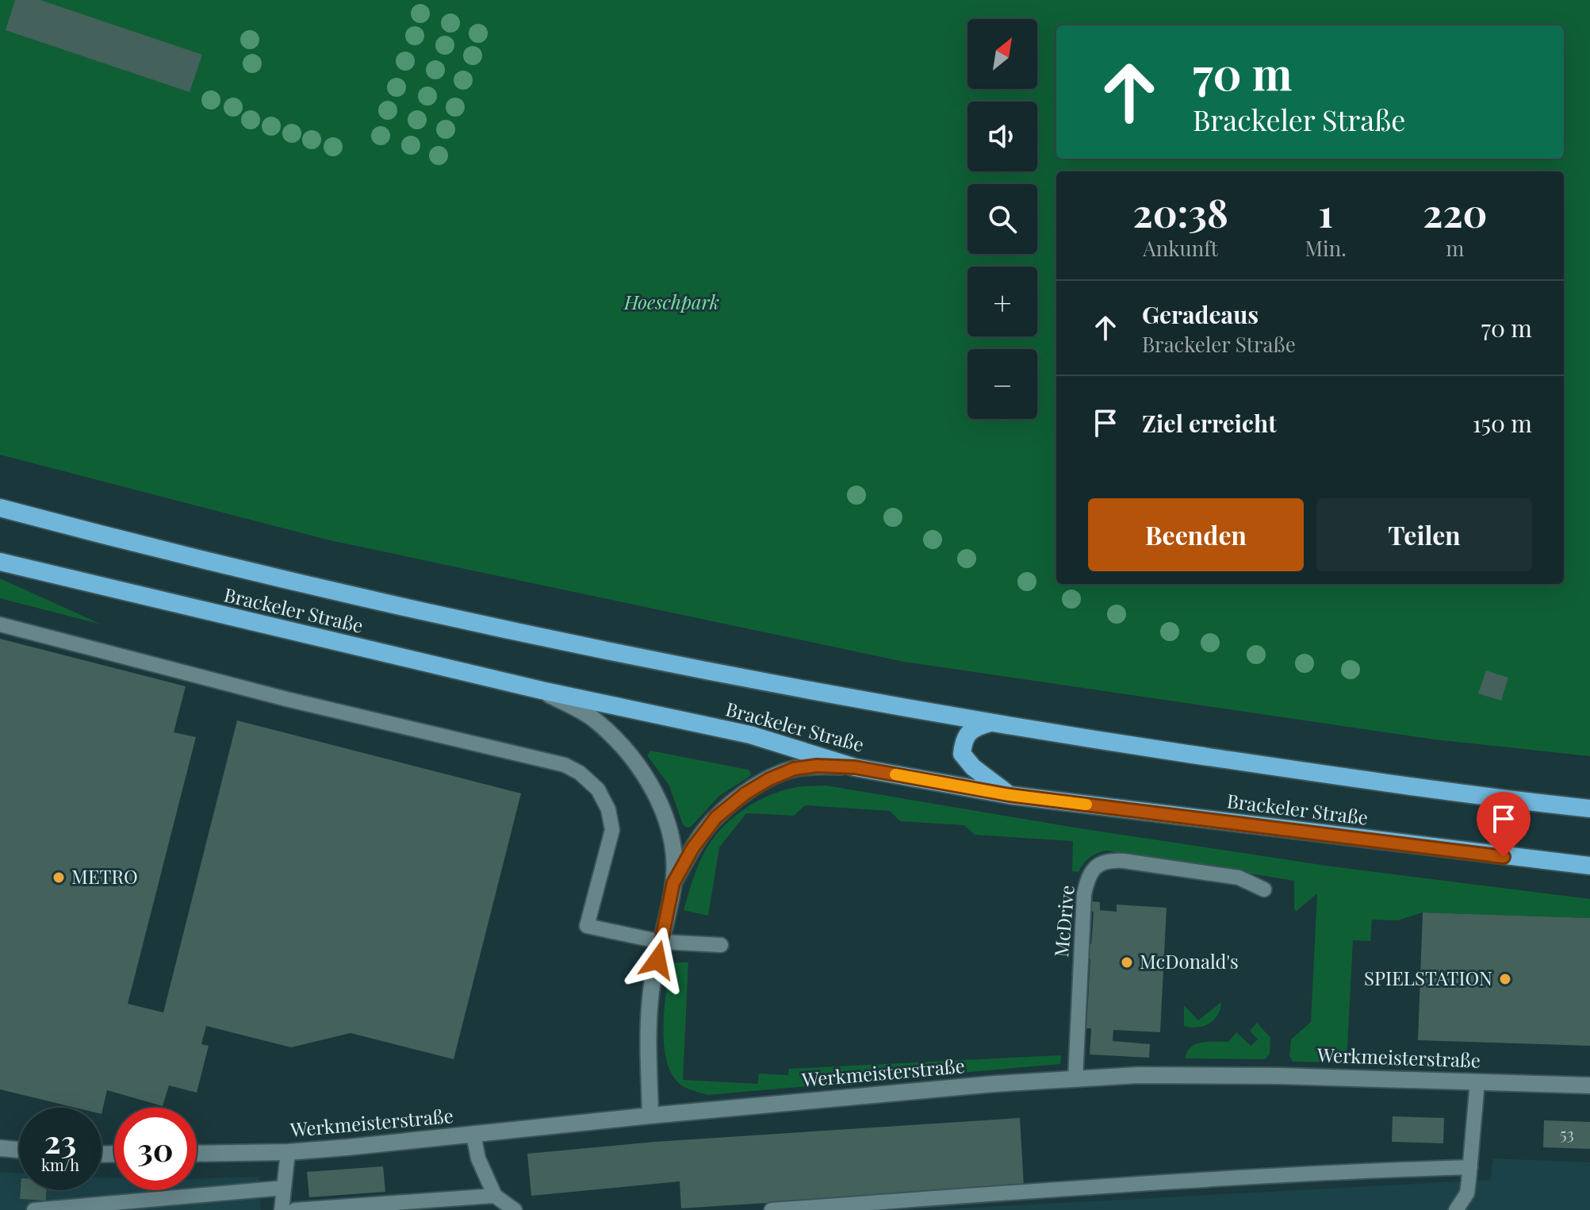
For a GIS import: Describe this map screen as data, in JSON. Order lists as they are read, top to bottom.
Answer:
{
  "streets": {
    "highway": ["Brackeler Straße"],
    "street": ["Werkmeisterstraße"],
    "lane": ["McDrive"]
  },
  "crossings": [
    ["McDrive", "Werkmeisterstraße"]
  ],
  "parks": ["Hoeschpark"],
  "places": ["METRO", "McDonald's", "SPIELSTATION"],
  "house_numbers": ["53"],
  "north": "top right",
  "page": {
    "map_buttons": ["+", "−"],
    "turn": ["70 m", "Brackeler Straße"],
    "eta": [
      "20:38",
      "Ankunft",
      "1",
      "Min.",
      "220",
      "m"
    ],
    "list": [
      {
        "name": "Geradeaus",
        "note": "Brackeler Straße",
        "value": "70 m"
      },
      {
        "name": "Ziel erreicht",
        "value": "150 m"
      }
    ],
    "buttons": ["Beenden", "Teilen"],
    "speed": "23 km/h",
    "limit": "30"
  }
}
